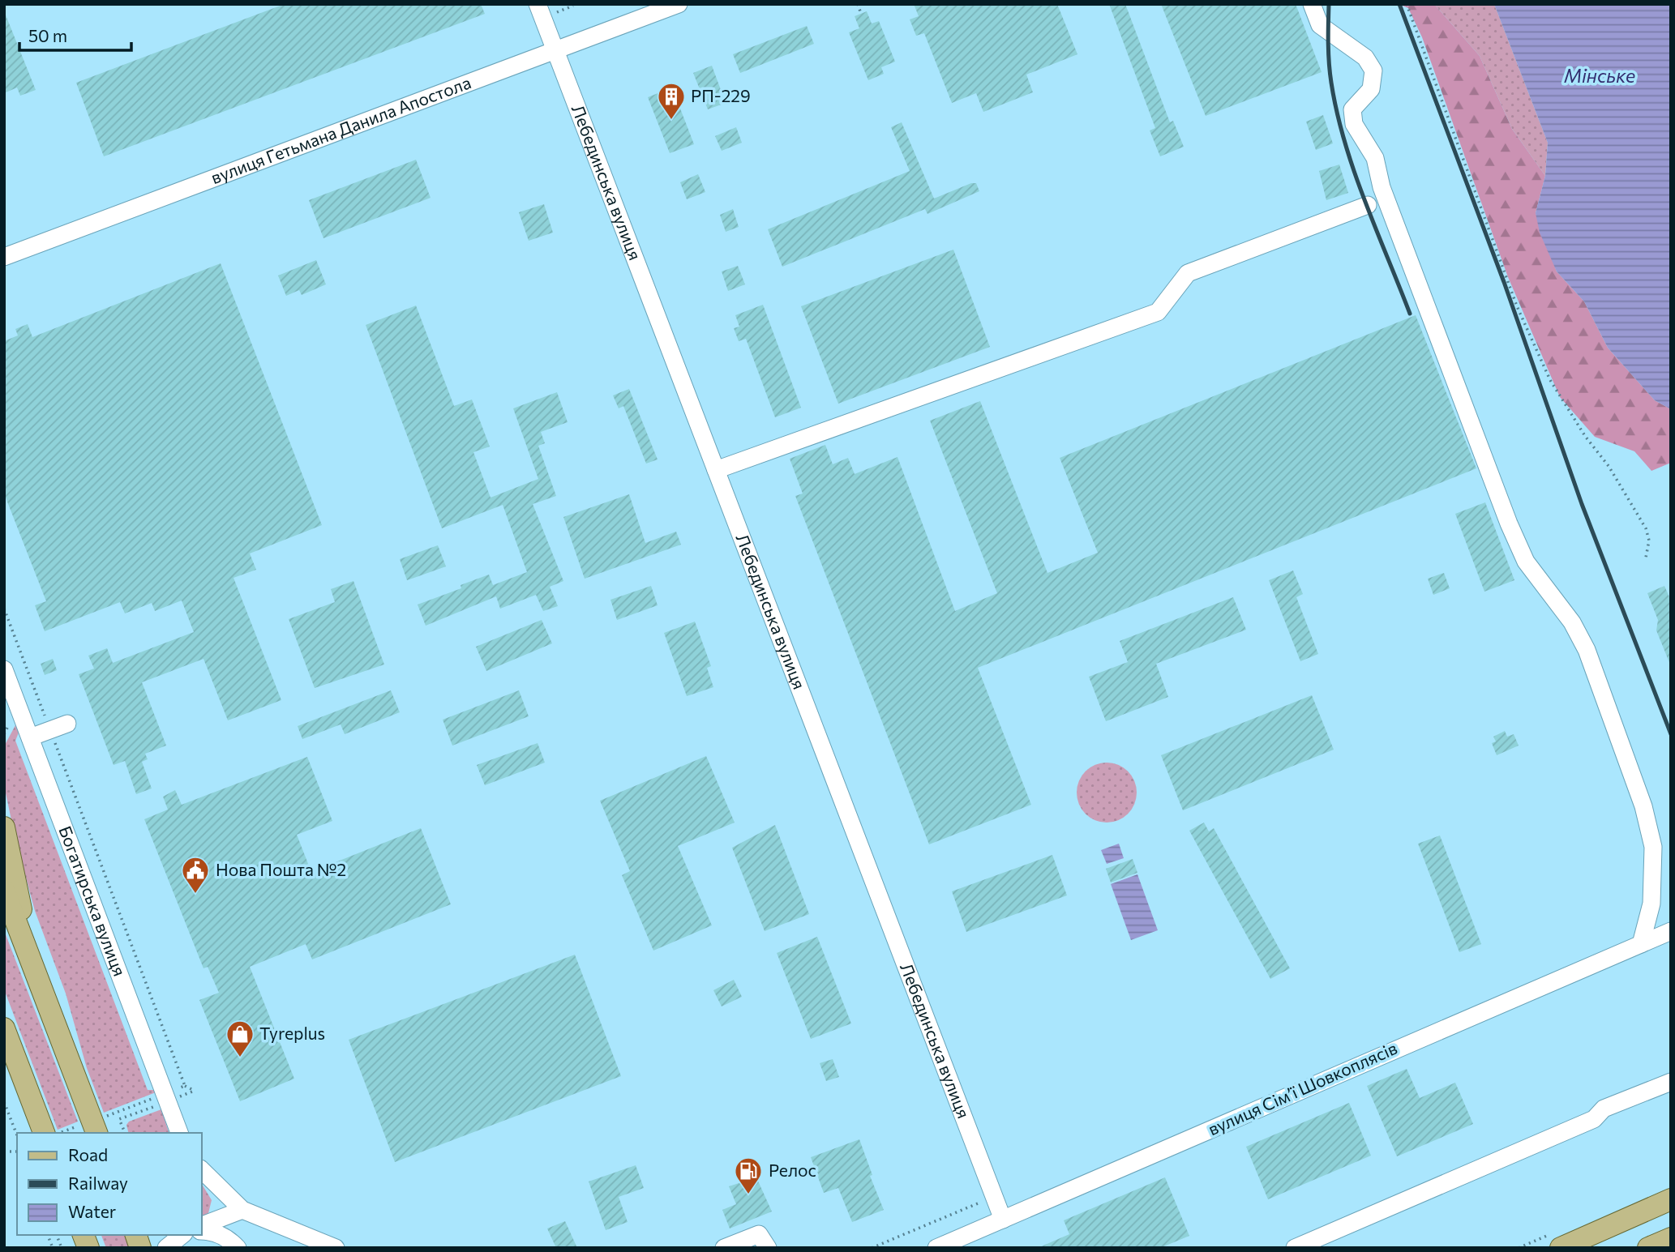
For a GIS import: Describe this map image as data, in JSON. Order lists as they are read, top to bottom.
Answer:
{
  "streets": {
    "street": [
      "вулиця Гетьмана Данила Апостола",
      "Лебединська вулиця",
      "Богатирська вулиця",
      "вулиця Сімʼї Шовкоплясів"
    ]
  },
  "crossings": [
    ["вулиця Гетьмана Данила Апостола", "Лебединська вулиця"],
    ["Лебединська вулиця", "вулиця Сімʼї Шовкоплясів"]
  ],
  "water": ["Мінське"],
  "places": {
    "building": ["РП-229"],
    "public building": ["Нова Пошта №2"],
    "shop": ["Tyreplus"],
    "fuel station": ["Релос"]
  },
  "legend": ["Road", "Railway", "Water"],
  "scale_bar": "50 m"
}
